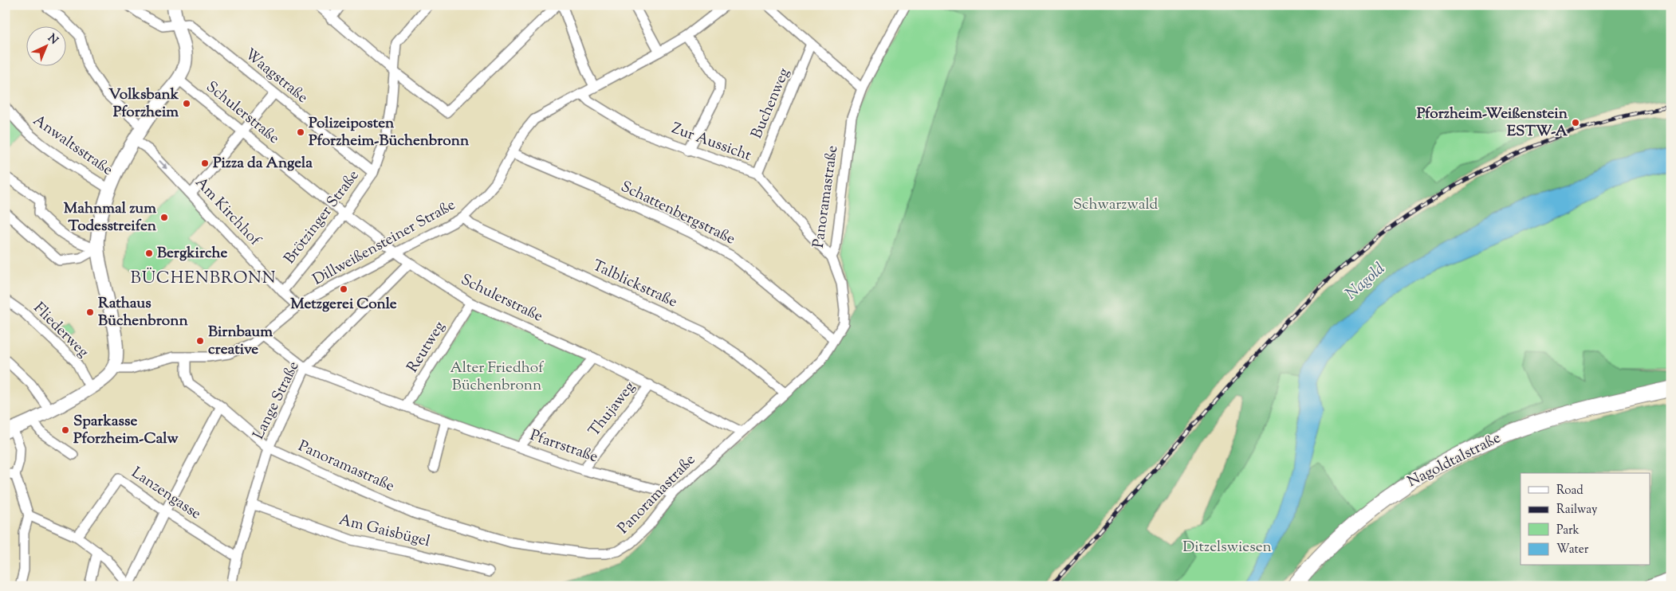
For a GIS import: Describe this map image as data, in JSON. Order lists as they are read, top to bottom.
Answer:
{
  "streets": {
    "main road": ["Nagoldtalstraße"],
    "street": [
      "Waagstraße",
      "Buchenweg",
      "Schulerstraße",
      "Zur Aussicht",
      "Anwaltsstraße",
      "Panoramastraße",
      "Am Kirchhof",
      "Schattenbergstraße",
      "Brötzinger Straße",
      "Dillweißensteiner Straße",
      "Talblickstraße",
      "Fliederweg",
      "Reutweg",
      "Lange Straße",
      "Thujaweg",
      "Pfarrstraße",
      "Lanzengasse",
      "Am Gaisbügel"
    ]
  },
  "crossings": [
    ["Waagstraße", "Brötzinger Straße"],
    ["Buchenweg", "Zur Aussicht"],
    ["Schulerstraße", "Panoramastraße"],
    ["Schulerstraße", "Brötzinger Straße"],
    ["Schulerstraße", "Dillweißensteiner Straße"],
    ["Schulerstraße", "Reutweg"],
    ["Schulerstraße", "Lange Straße"],
    ["Schulerstraße", "Thujaweg"],
    ["Zur Aussicht", "Panoramastraße"],
    ["Zur Aussicht", "Dillweißensteiner Straße"],
    ["Panoramastraße", "Schattenbergstraße"],
    ["Panoramastraße", "Dillweißensteiner Straße"],
    ["Panoramastraße", "Talblickstraße"],
    ["Panoramastraße", "Lange Straße"],
    ["Panoramastraße", "Pfarrstraße"],
    ["Am Kirchhof", "Brötzinger Straße"],
    ["Am Kirchhof", "Dillweißensteiner Straße"],
    ["Schattenbergstraße", "Dillweißensteiner Straße"],
    ["Dillweißensteiner Straße", "Talblickstraße"],
    ["Dillweißensteiner Straße", "Pfarrstraße"],
    ["Reutweg", "Pfarrstraße"],
    ["Lange Straße", "Pfarrstraße"],
    ["Lange Straße", "Lanzengasse"],
    ["Lange Straße", "Am Gaisbügel"],
    ["Thujaweg", "Pfarrstraße"]
  ],
  "districts": ["BÜCHENBRONN"],
  "water": ["Nagold"],
  "parks": ["Schwarzwald", "Alter Friedhof Büchenbronn", "Ditzelswiesen"],
  "places": [
    "Volksbank Pforzheim",
    "Pforzheim-Weißenstein ESTW-A",
    "Polizeiposten Pforzheim-Büchenbronn",
    "Pizza da Angela",
    "Mahnmal zum Todesstreifen",
    "Bergkirche",
    "Metzgerei Conle",
    "Rathaus Büchenbronn",
    "Birnbaum creative",
    "Sparkasse Pforzheim-Calw"
  ],
  "legend": [
    "Road",
    "Railway",
    "Park",
    "Water"
  ],
  "north": "top right"
}
